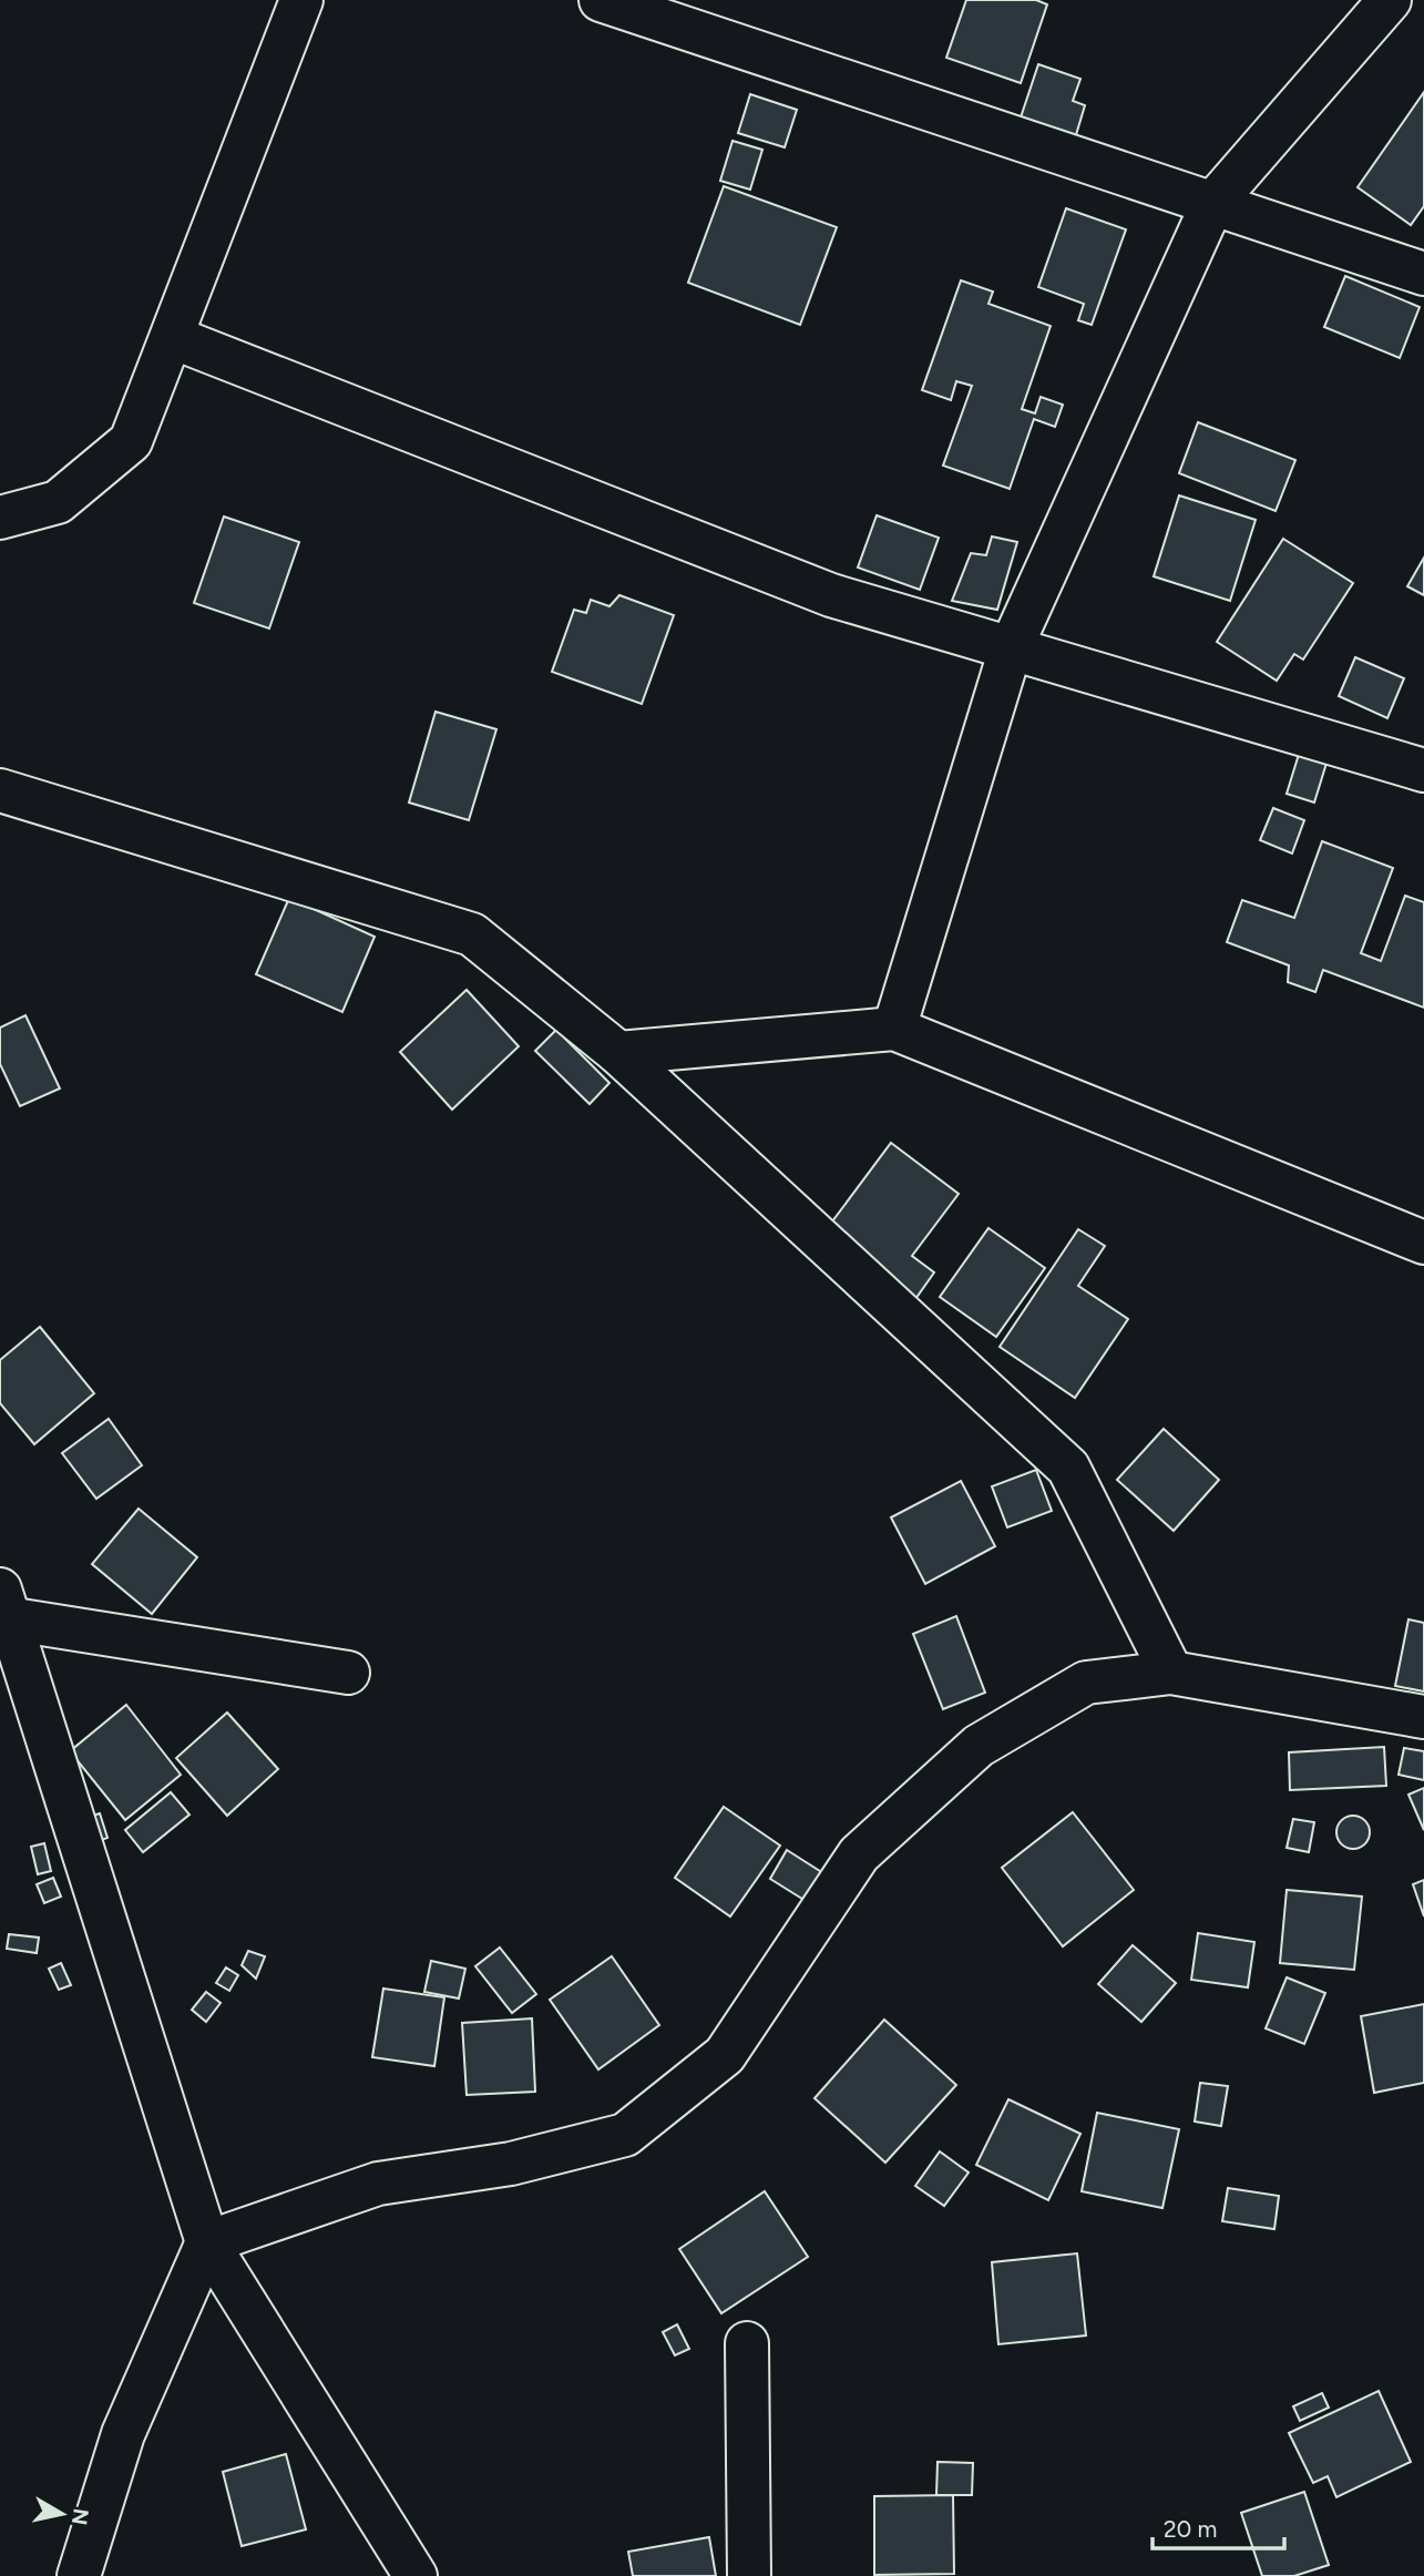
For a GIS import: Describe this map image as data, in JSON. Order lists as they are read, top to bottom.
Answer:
{
  "scale_bar": "20 m",
  "north": "right"
}
